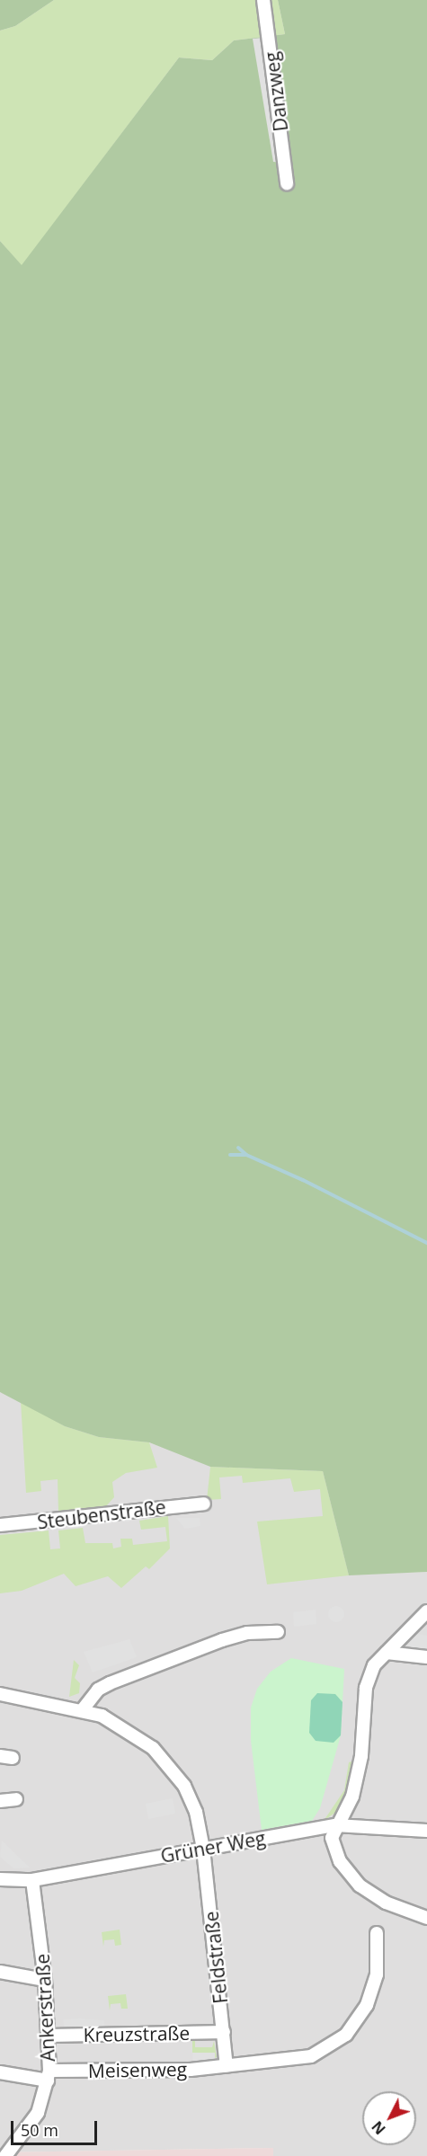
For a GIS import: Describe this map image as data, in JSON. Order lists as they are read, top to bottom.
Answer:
{
  "streets": {
    "street": [
      "Danzweg",
      "Steubenstraße",
      "Grüner Weg",
      "Feldstraße",
      "Ankerstraße",
      "Kreuzstraße",
      "Meisenweg"
    ]
  },
  "crossings": [
    ["Grüner Weg", "Feldstraße"],
    ["Grüner Weg", "Ankerstraße"],
    ["Feldstraße", "Kreuzstraße"],
    ["Feldstraße", "Meisenweg"],
    ["Ankerstraße", "Kreuzstraße"],
    ["Ankerstraße", "Meisenweg"]
  ],
  "scale_bar": "50 m",
  "north": "bottom left"
}
